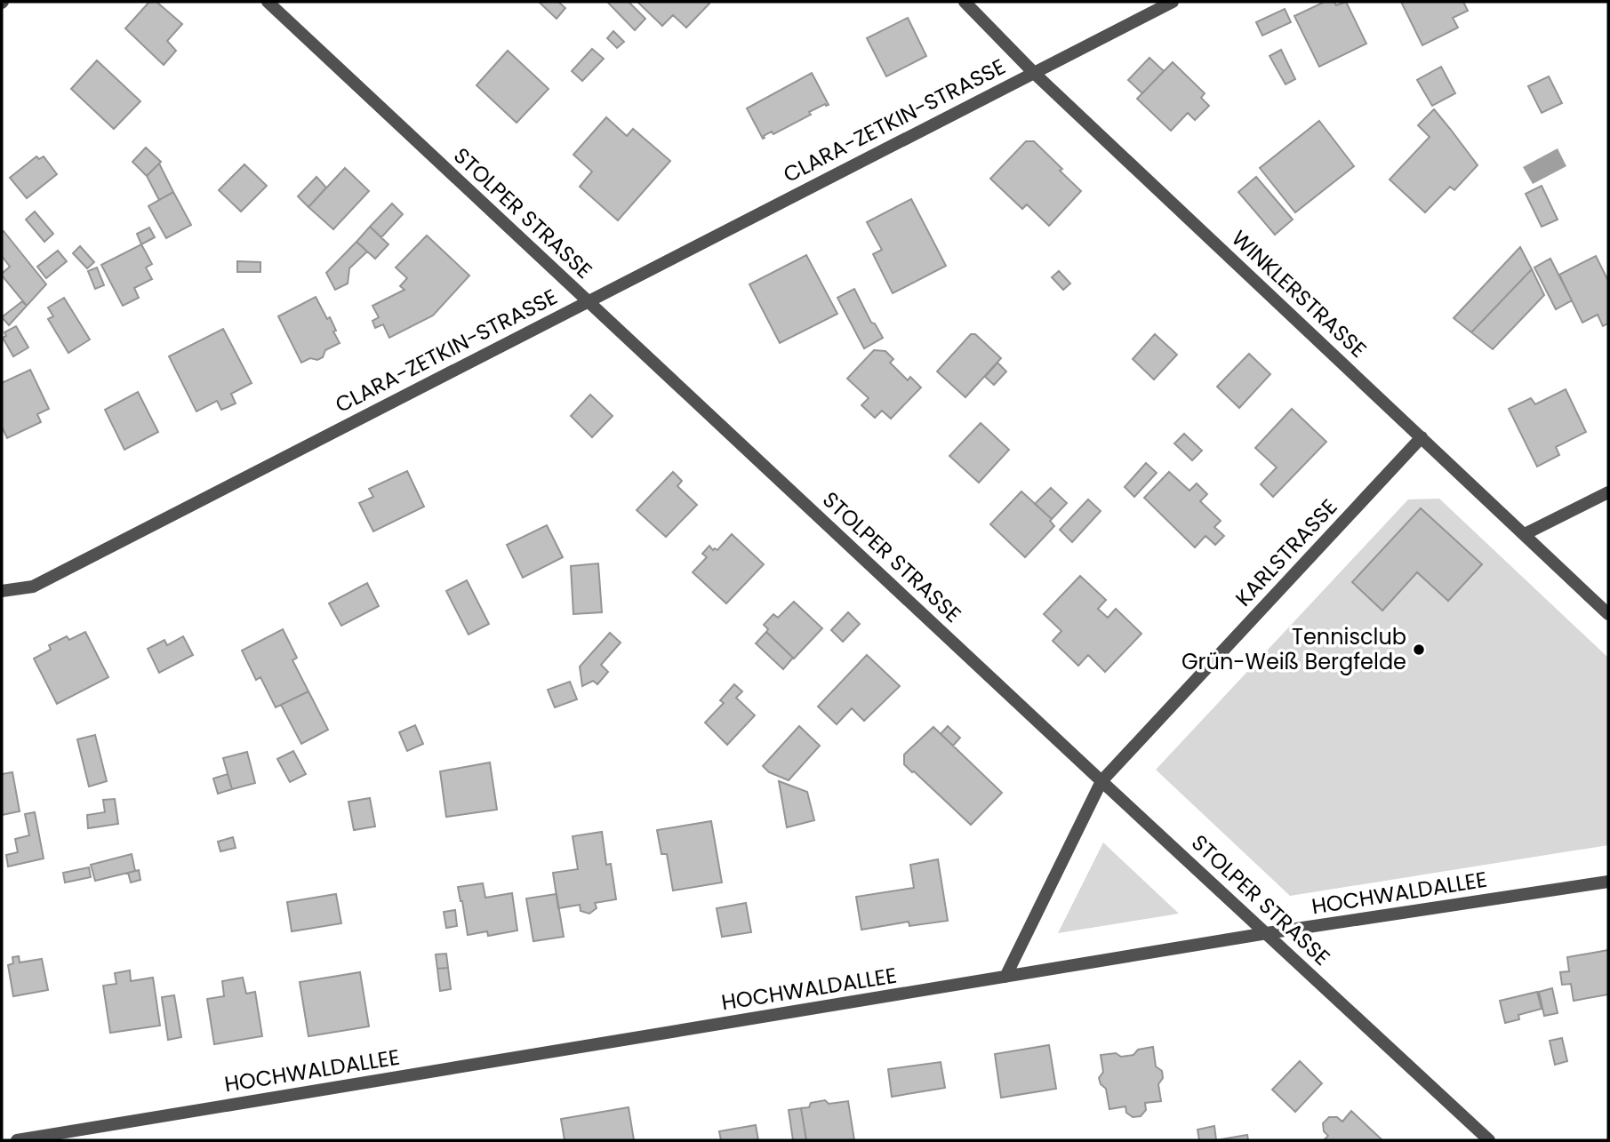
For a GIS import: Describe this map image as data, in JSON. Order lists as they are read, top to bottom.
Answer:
{
  "streets": {
    "street": [
      "CLARA-ZETKIN-STRASSE",
      "STOLPER STRASSE",
      "WINKLERSTRASSE",
      "KARLSTRASSE",
      "HOCHWALDALLEE"
    ]
  },
  "crossings": [
    ["CLARA-ZETKIN-STRASSE", "STOLPER STRASSE"],
    ["CLARA-ZETKIN-STRASSE", "WINKLERSTRASSE"],
    ["STOLPER STRASSE", "KARLSTRASSE"],
    ["STOLPER STRASSE", "HOCHWALDALLEE"],
    ["WINKLERSTRASSE", "KARLSTRASSE"],
    ["KARLSTRASSE", "HOCHWALDALLEE"]
  ],
  "places": ["Tennisclub Grün-Weiß Bergfelde"]
}
